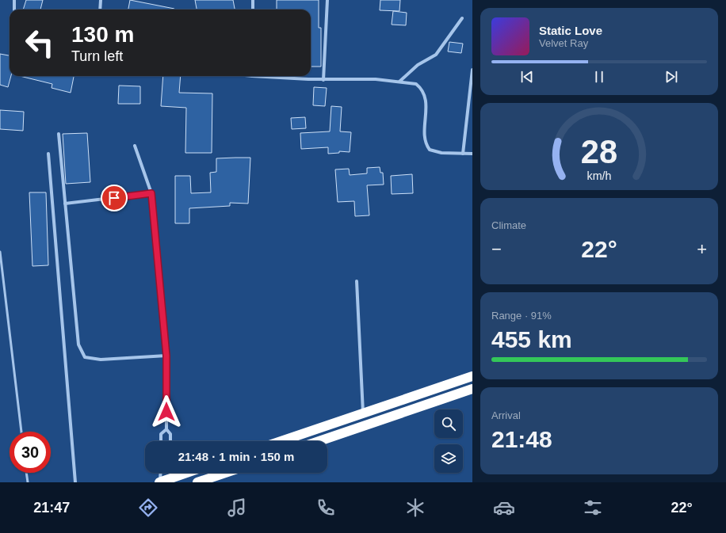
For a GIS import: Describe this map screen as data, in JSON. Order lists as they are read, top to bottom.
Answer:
{
  "page": {
    "turn": ["130 m", "Turn left"],
    "song": ["Static Love", "Velvet Ray"],
    "tile": [
      "Climate",
      ["Range · 91%", "455 km"],
      ["Arrival", "21:48"]
    ],
    "heat": ["−", "22°", "+"],
    "limit": "30",
    "trip": "21:48 · 1 min · 150 m",
    "tabs": ["21:47", "22°"],
    "gauge": ["28", "km/h"]
  }
}
